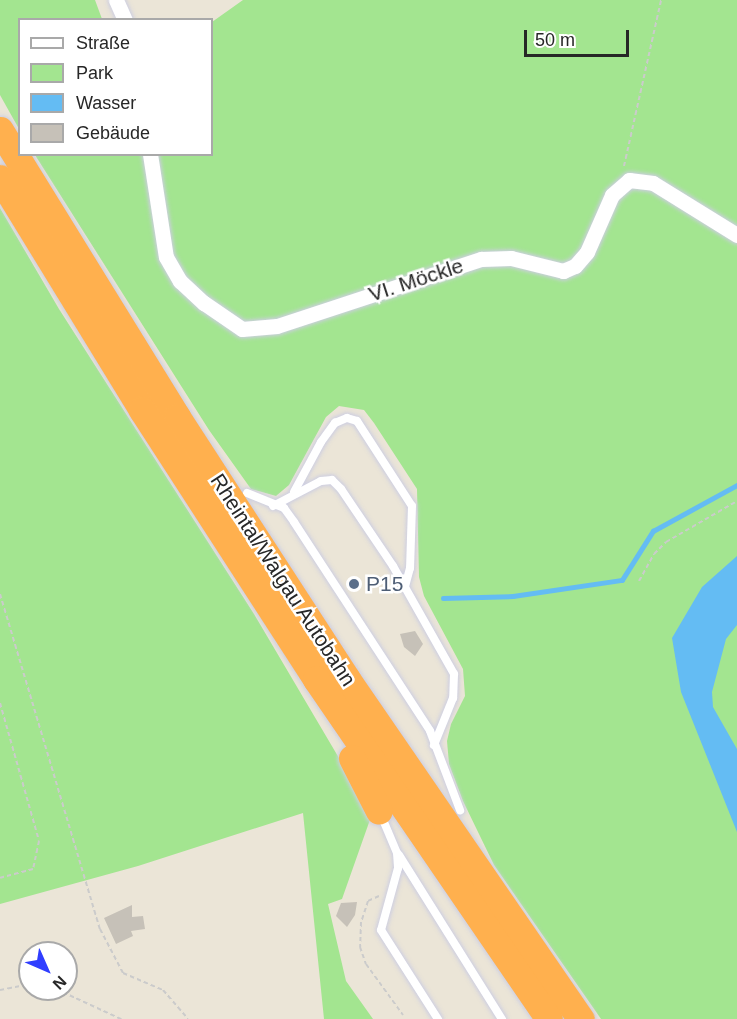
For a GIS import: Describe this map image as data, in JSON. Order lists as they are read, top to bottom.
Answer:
{
  "streets": {
    "highway": ["Rheintal/Walgau Autobahn"],
    "street": ["VI. Möckle"]
  },
  "places": ["P15"],
  "legend": [
    "Straße",
    "Park",
    "Wasser",
    "Gebäude"
  ],
  "scale_bar": "50 m",
  "north": "bottom right"
}
